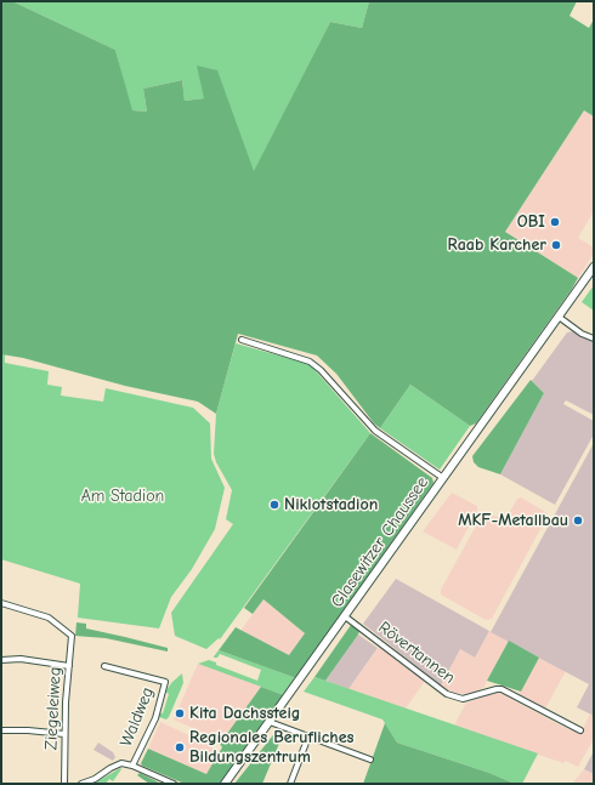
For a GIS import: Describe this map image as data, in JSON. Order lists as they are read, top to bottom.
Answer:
{
  "streets": {
    "main road": ["Glasewitzer Chaussee"],
    "street": ["Rövertannen", "Ziegeleiweg", "Waldweg"]
  },
  "crossings": [
    ["Glasewitzer Chaussee", "Rövertannen"]
  ],
  "parks": ["Am Stadion"],
  "places": [
    "OBI",
    "Raab Karcher",
    "Niklotstadion",
    "MKF-Metallbau",
    "Kita Dachssteig",
    "Regionales Berufliches Bildungszentrum"
  ]
}
